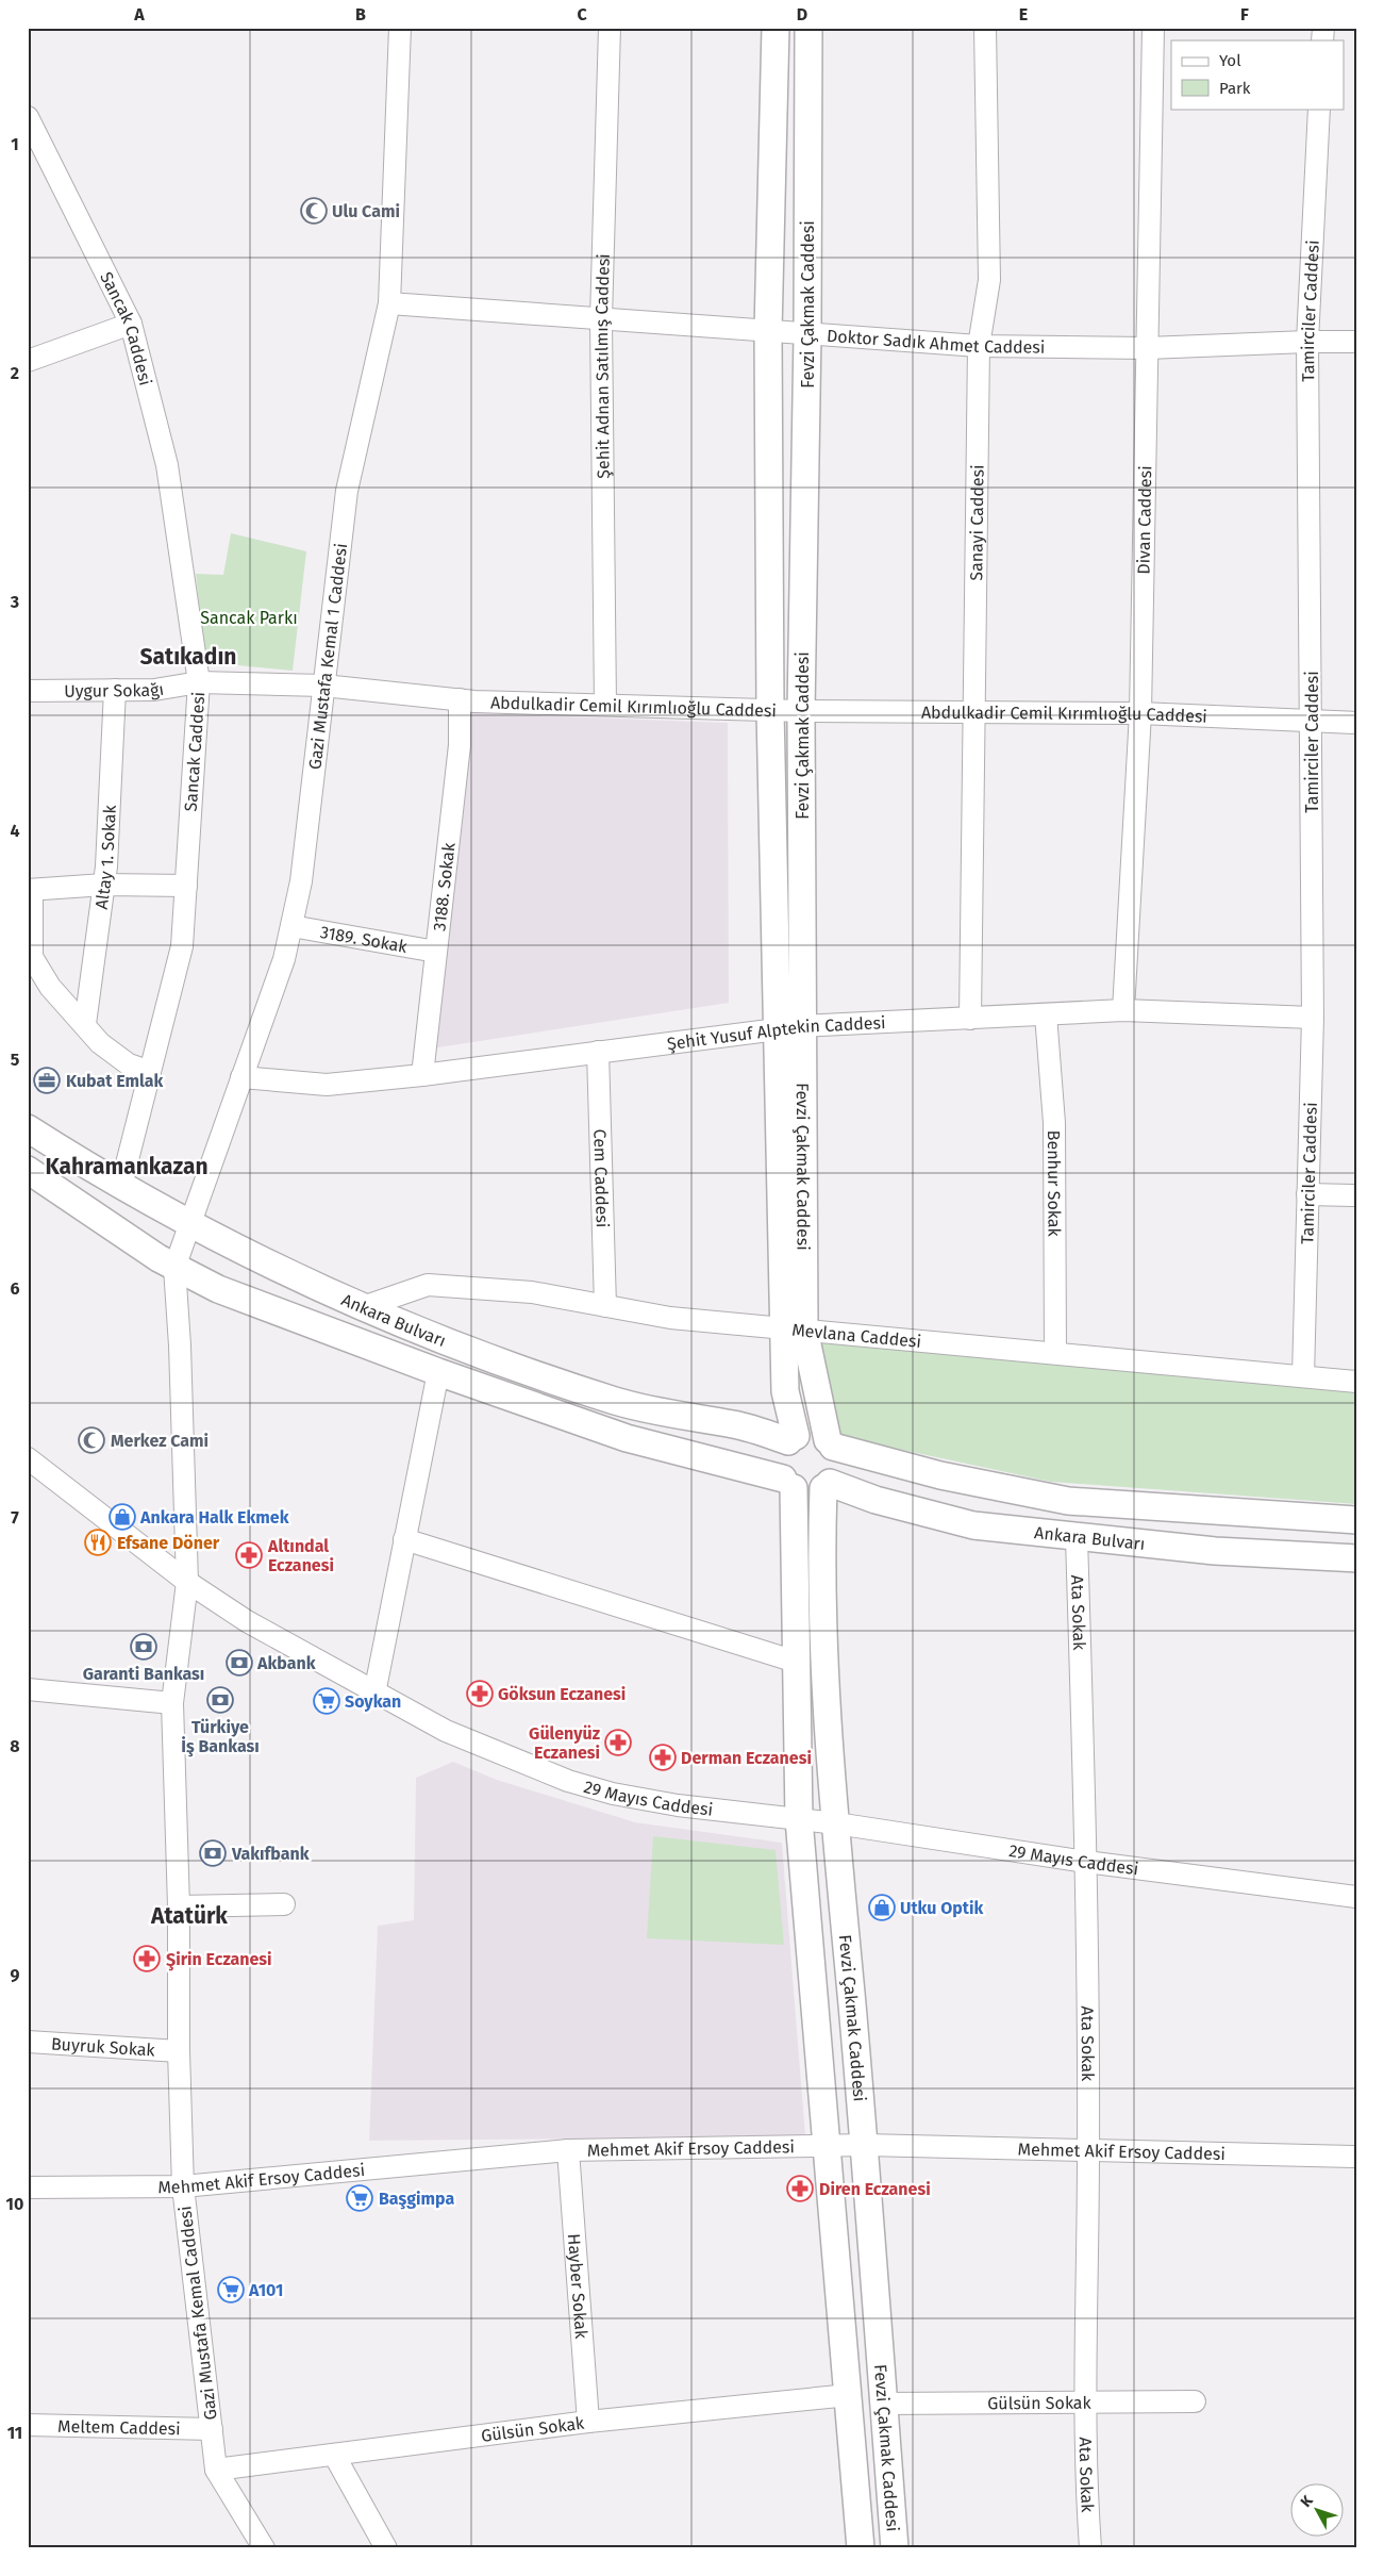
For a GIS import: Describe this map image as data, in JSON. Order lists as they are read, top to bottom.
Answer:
{
  "streets": {
    "main road": ["Fevzi Çakmak Caddesi", "Ankara Bulvarı"],
    "street": [
      "Tamirciler Caddesi",
      "Sancak Caddesi",
      "Doktor Sadık Ahmet Caddesi",
      "Şehit Adnan Satılmış Caddesi",
      "Divan Caddesi",
      "Sanayi Caddesi",
      "Gazi Mustafa Kemal 1 Caddesi",
      "Uygur Sokağı",
      "Abdulkadir Cemil Kırımlıoğlu Caddesi",
      "Altay 1. Sokak",
      "3188. Sokak",
      "3189. Sokak",
      "Şehit Yusuf Alptekin Caddesi",
      "Cem Caddesi",
      "Benhur Sokak",
      "Mevlana Caddesi",
      "Ata Sokak",
      "29 Mayıs Caddesi",
      "Buyruk Sokak",
      "Mehmet Akif Ersoy Caddesi",
      "Hayber Sokak",
      "Gazi Mustafa Kemal Caddesi",
      "Gülsün Sokak",
      "Meltem Caddesi"
    ]
  },
  "crossings": [
    ["Fevzi Çakmak Caddesi", "Doktor Sadık Ahmet Caddesi"],
    ["Fevzi Çakmak Caddesi", "Abdulkadir Cemil Kırımlıoğlu Caddesi"],
    ["Fevzi Çakmak Caddesi", "Şehit Yusuf Alptekin Caddesi"],
    ["Fevzi Çakmak Caddesi", "Ankara Bulvarı"],
    ["Fevzi Çakmak Caddesi", "Mevlana Caddesi"],
    ["Fevzi Çakmak Caddesi", "29 Mayıs Caddesi"],
    ["Fevzi Çakmak Caddesi", "Mehmet Akif Ersoy Caddesi"],
    ["Fevzi Çakmak Caddesi", "Gülsün Sokak"],
    ["Tamirciler Caddesi", "Doktor Sadık Ahmet Caddesi"],
    ["Tamirciler Caddesi", "Abdulkadir Cemil Kırımlıoğlu Caddesi"],
    ["Tamirciler Caddesi", "Şehit Yusuf Alptekin Caddesi"],
    ["Tamirciler Caddesi", "Mevlana Caddesi"],
    ["Sancak Caddesi", "Uygur Sokağı"],
    ["Sancak Caddesi", "Abdulkadir Cemil Kırımlıoğlu Caddesi"],
    ["Sancak Caddesi", "Ankara Bulvarı"],
    ["Doktor Sadık Ahmet Caddesi", "Şehit Adnan Satılmış Caddesi"],
    ["Doktor Sadık Ahmet Caddesi", "Divan Caddesi"],
    ["Doktor Sadık Ahmet Caddesi", "Sanayi Caddesi"],
    ["Doktor Sadık Ahmet Caddesi", "Gazi Mustafa Kemal 1 Caddesi"],
    ["Şehit Adnan Satılmış Caddesi", "Abdulkadir Cemil Kırımlıoğlu Caddesi"],
    ["Divan Caddesi", "Abdulkadir Cemil Kırımlıoğlu Caddesi"],
    ["Divan Caddesi", "Şehit Yusuf Alptekin Caddesi"],
    ["Sanayi Caddesi", "Abdulkadir Cemil Kırımlıoğlu Caddesi"],
    ["Sanayi Caddesi", "Şehit Yusuf Alptekin Caddesi"],
    ["Gazi Mustafa Kemal 1 Caddesi", "Abdulkadir Cemil Kırımlıoğlu Caddesi"],
    ["Gazi Mustafa Kemal 1 Caddesi", "3189. Sokak"],
    ["Gazi Mustafa Kemal 1 Caddesi", "Şehit Yusuf Alptekin Caddesi"],
    ["Gazi Mustafa Kemal 1 Caddesi", "Ankara Bulvarı"],
    ["Gazi Mustafa Kemal 1 Caddesi", "Gazi Mustafa Kemal Caddesi"],
    ["Uygur Sokağı", "Abdulkadir Cemil Kırımlıoğlu Caddesi"],
    ["Uygur Sokağı", "Altay 1. Sokak"],
    ["Abdulkadir Cemil Kırımlıoğlu Caddesi", "3188. Sokak"],
    ["3188. Sokak", "3189. Sokak"],
    ["3188. Sokak", "Şehit Yusuf Alptekin Caddesi"],
    ["Şehit Yusuf Alptekin Caddesi", "Cem Caddesi"],
    ["Şehit Yusuf Alptekin Caddesi", "Benhur Sokak"],
    ["Cem Caddesi", "Mevlana Caddesi"],
    ["Benhur Sokak", "Mevlana Caddesi"],
    ["Ankara Bulvarı", "Mevlana Caddesi"],
    ["Ankara Bulvarı", "Ata Sokak"],
    ["Ankara Bulvarı", "Gazi Mustafa Kemal Caddesi"],
    ["Ata Sokak", "29 Mayıs Caddesi"],
    ["Ata Sokak", "Mehmet Akif Ersoy Caddesi"],
    ["Ata Sokak", "Gülsün Sokak"],
    ["29 Mayıs Caddesi", "Gazi Mustafa Kemal Caddesi"],
    ["Buyruk Sokak", "Gazi Mustafa Kemal Caddesi"],
    ["Mehmet Akif Ersoy Caddesi", "Hayber Sokak"],
    ["Mehmet Akif Ersoy Caddesi", "Gazi Mustafa Kemal Caddesi"],
    ["Hayber Sokak", "Gülsün Sokak"],
    ["Gazi Mustafa Kemal Caddesi", "Gülsün Sokak"],
    ["Gazi Mustafa Kemal Caddesi", "Meltem Caddesi"]
  ],
  "districts": ["Satıkadın", "Kahramankazan", "Atatürk"],
  "parks": ["Sancak Parkı"],
  "places": {
    "mosque": ["Ulu Cami", "Merkez Cami"],
    "office": ["Kubat Emlak"],
    "shop": ["Ankara Halk Ekmek", "Utku Optik"],
    "restaurant": ["Efsane Döner"],
    "pharmacy": [
      "Altındal Eczanesi",
      "Göksun Eczanesi",
      "Gülenyüz Eczanesi",
      "Derman Eczanesi",
      "Şirin Eczanesi",
      "Diren Eczanesi"
    ],
    "bank": [
      "Garanti Bankası",
      "Akbank",
      "Türkiye İş Bankası",
      "Vakıfbank"
    ],
    "supermarket": ["Soykan", "Başgimpa", "A101"]
  },
  "legend": ["Yol", "Park"],
  "north": "top left",
  "grid": {
    "columns": [
      "A",
      "B",
      "C",
      "D",
      "E",
      "F"
    ],
    "rows": [
      "1",
      "2",
      "3",
      "4",
      "5",
      "6",
      "7",
      "8",
      "9",
      "10",
      "11"
    ]
  }
}
